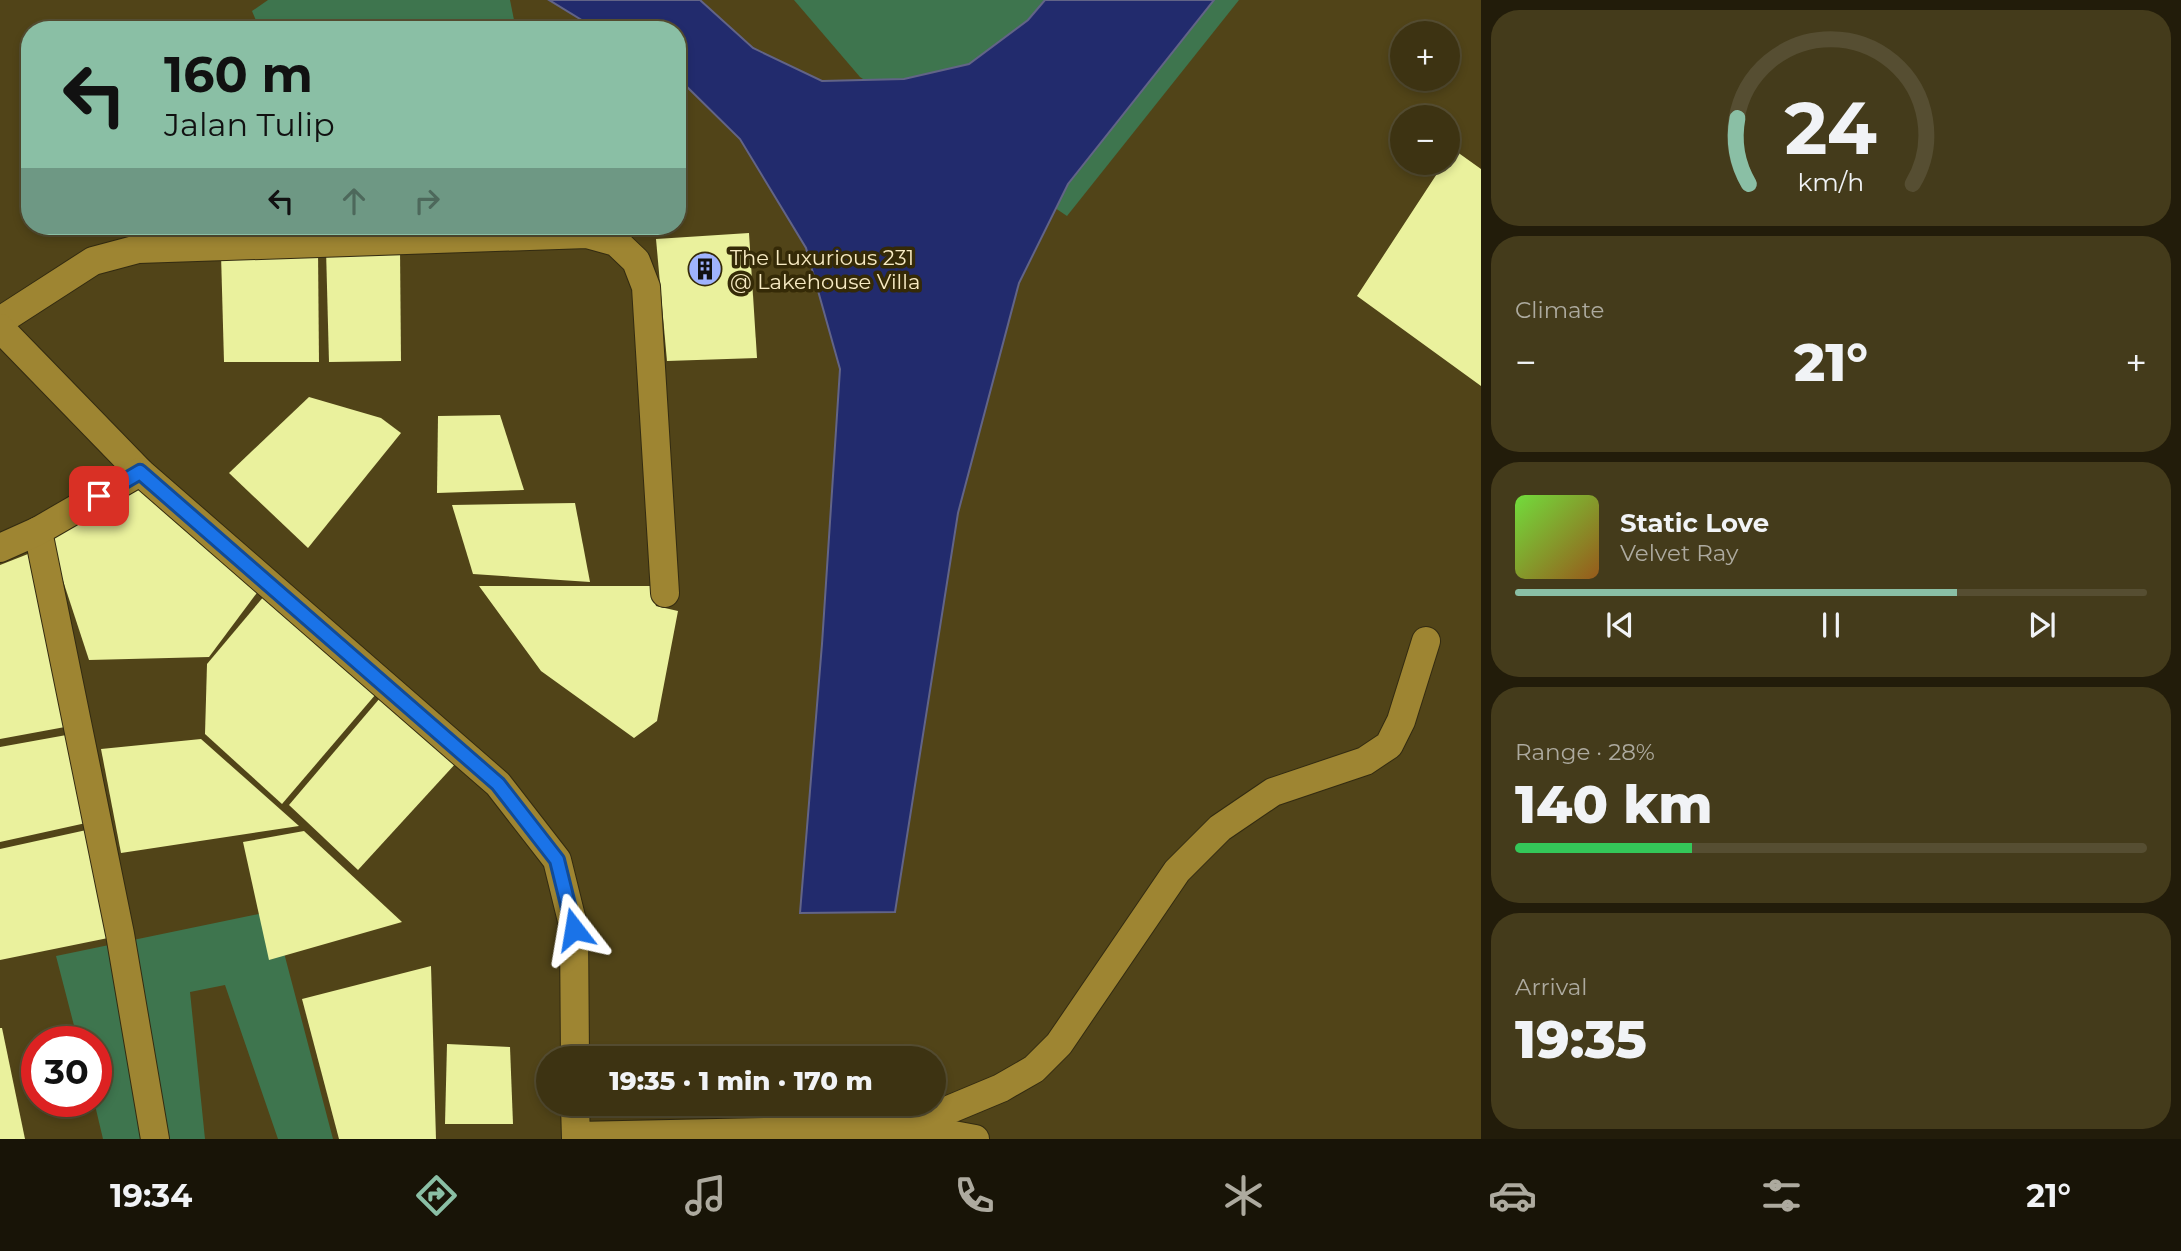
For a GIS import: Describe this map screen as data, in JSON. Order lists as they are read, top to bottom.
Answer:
{
  "places": {
    "building": ["The Luxurious 231 @ Lakehouse Villa"]
  },
  "page": {
    "map_buttons": ["+", "−"],
    "turn": ["160 m", "Jalan Tulip"],
    "tile": [
      "Climate",
      ["Range · 28%", "140 km"],
      ["Arrival", "19:35"]
    ],
    "heat": ["−", "21°", "+"],
    "song": ["Static Love", "Velvet Ray"],
    "limit": "30",
    "trip": "19:35 · 1 min · 170 m",
    "tabs": ["19:34", "21°"],
    "gauge": ["24", "km/h"]
  }
}
